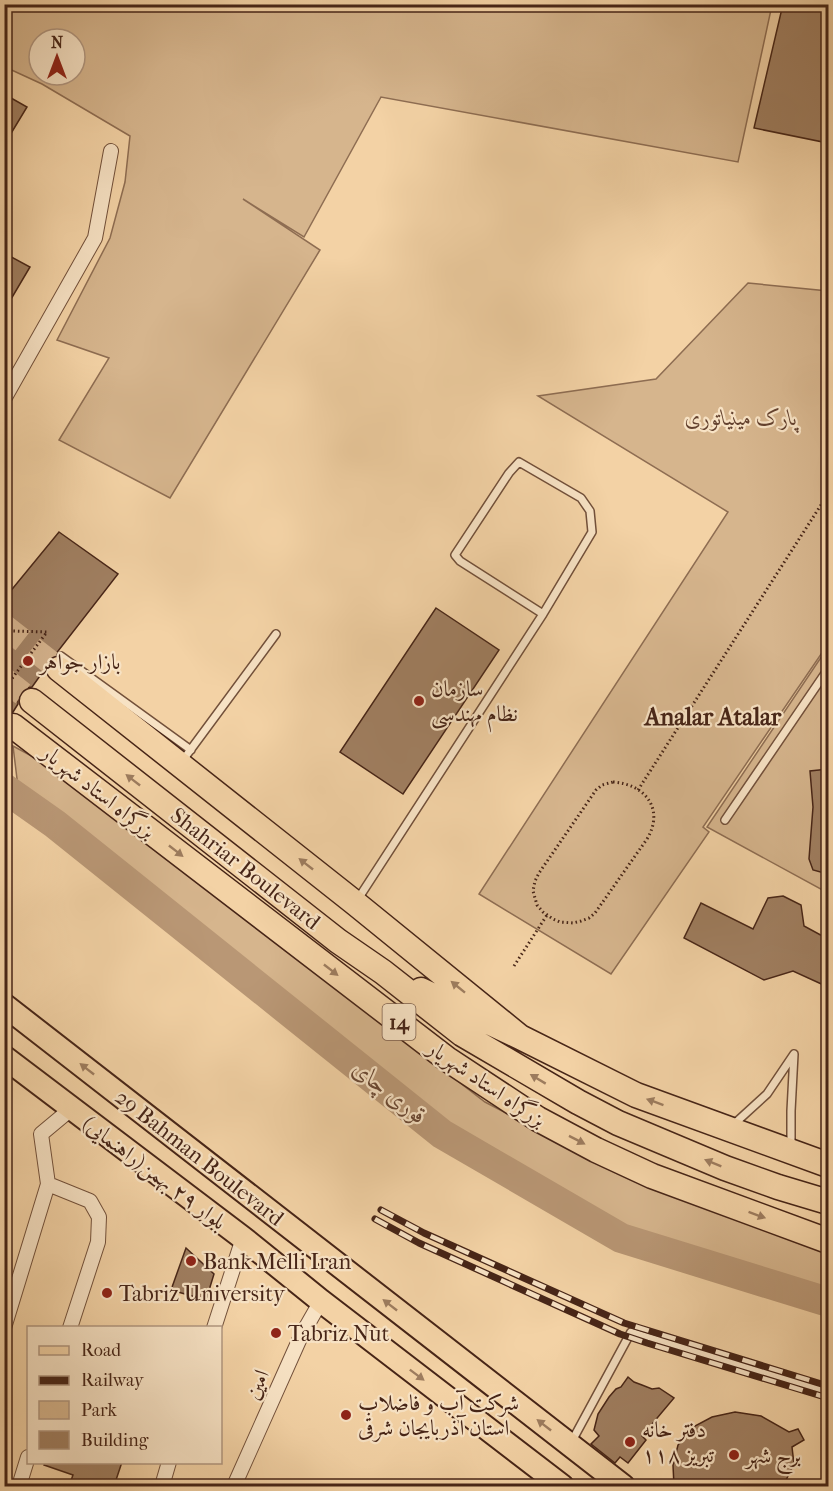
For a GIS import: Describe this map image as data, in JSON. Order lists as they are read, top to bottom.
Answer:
{
  "streets": {
    "highway": ["بزرگراه استاد شهریار", "Shahriar Boulevard", "14"],
    "main road": ["29 Bahman Boulevard", "بلوار ٢٩ بهمن(راهنمایی)"],
    "street": ["امین"]
  },
  "crossings": [
    ["بلوار ٢٩ بهمن(راهنمایی)", "امین"]
  ],
  "one_way": ["29 Bahman Boulevard"],
  "districts": ["Analar Atalar"],
  "water": ["قوری چای"],
  "parks": ["پارک مینیاتوری"],
  "places": [
    "بازار جواهر",
    "سازمان نظام مهندسی",
    "Bank Melli Iran",
    "Tabriz University",
    "Tabriz Nut",
    "شرکت آب و فاضلاب استان آذربایجان شرقی",
    "دفتر خانه ۱۱۸ تبریز",
    "برج شهر"
  ],
  "legend": [
    "Road",
    "Railway",
    "Park",
    "Building"
  ],
  "north": "top"
}
